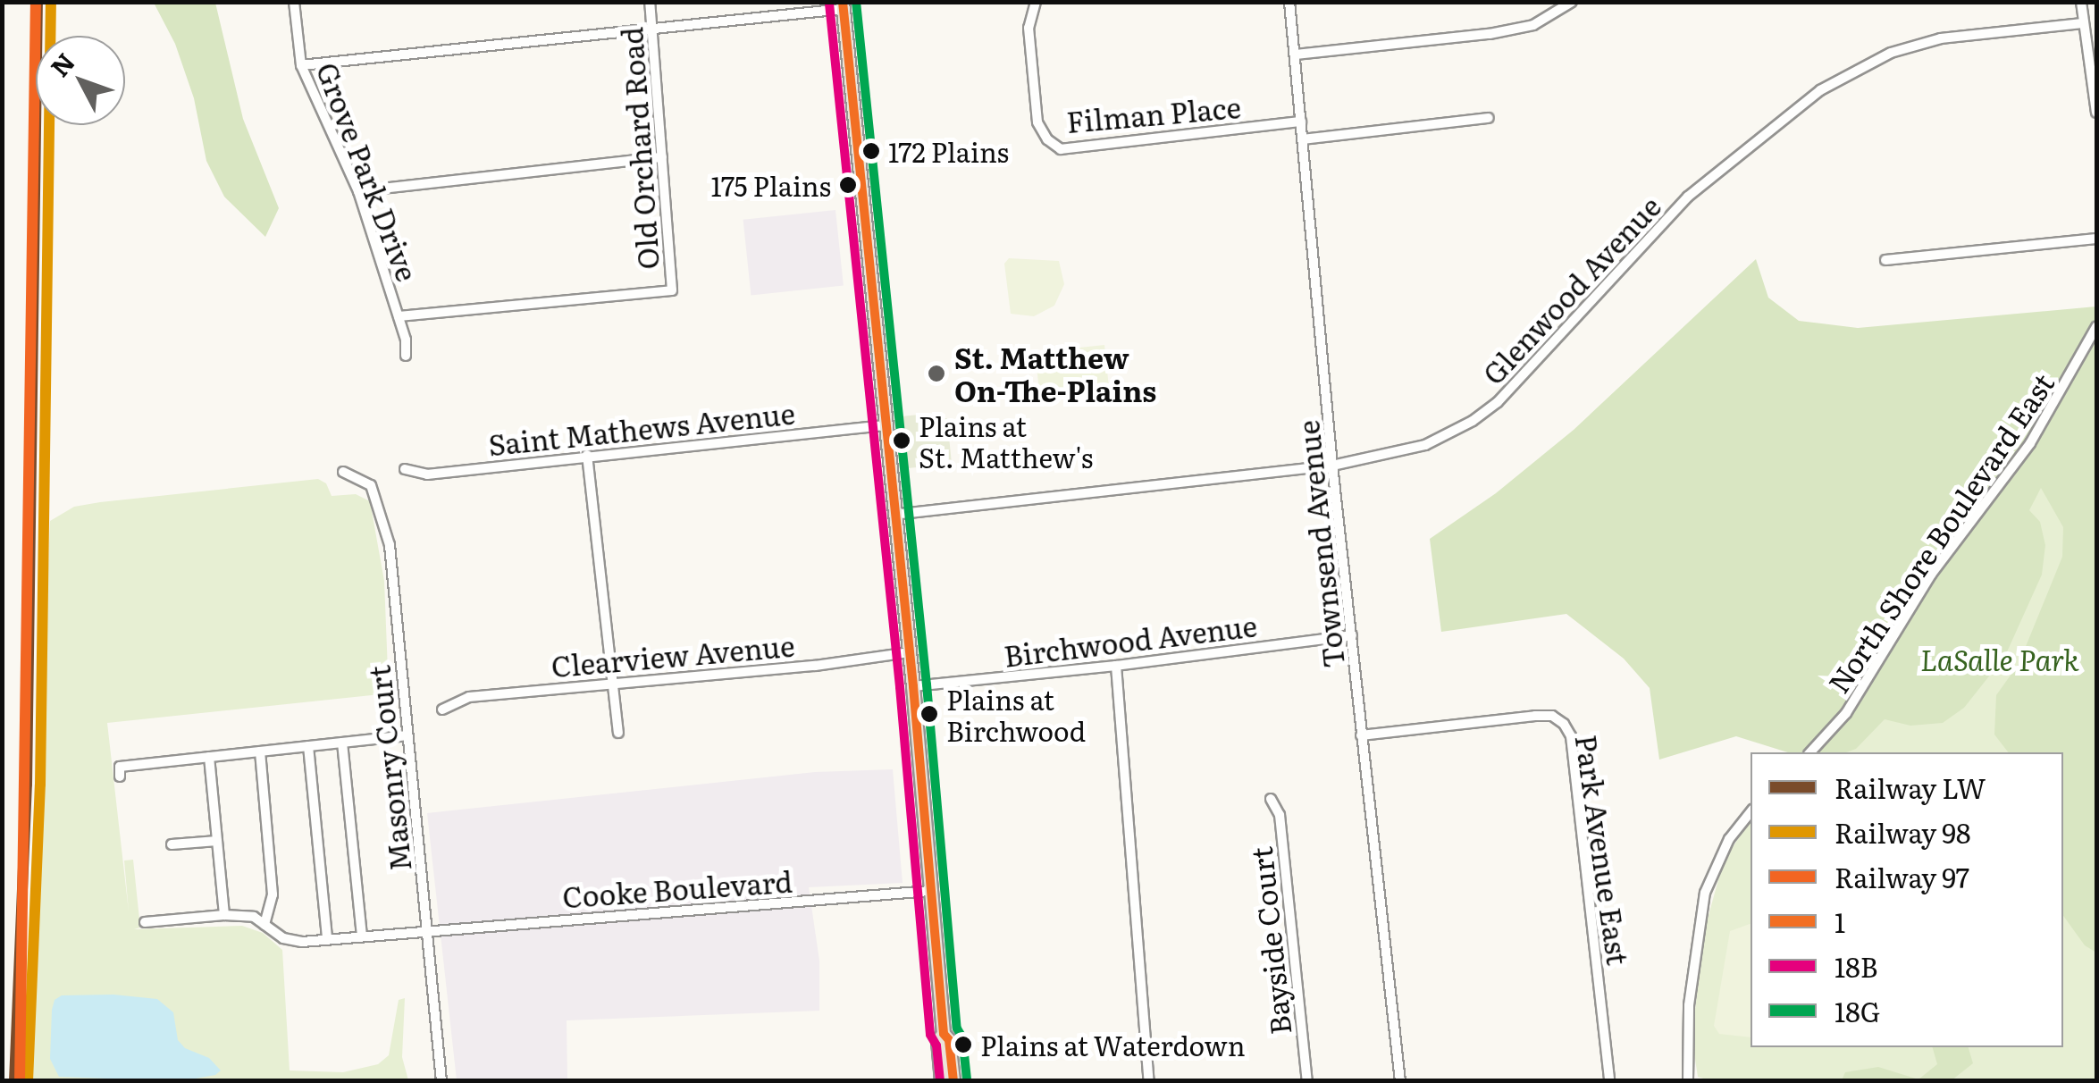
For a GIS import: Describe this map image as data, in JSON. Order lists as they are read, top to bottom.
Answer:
{
  "streets": {
    "street": [
      "Filman Place",
      "Old Orchard Road",
      "Grove Park Drive",
      "Glenwood Avenue",
      "Saint Mathews Avenue",
      "North Shore Boulevard East",
      "Townsend Avenue",
      "Birchwood Avenue",
      "Clearview Avenue",
      "Masonry Court",
      "Park Avenue East",
      "Cooke Boulevard",
      "Bayside Court"
    ]
  },
  "crossings": [
    ["Filman Place", "Townsend Avenue"],
    ["Old Orchard Road", "Grove Park Drive"],
    ["Glenwood Avenue", "Townsend Avenue"],
    ["Townsend Avenue", "Birchwood Avenue"],
    ["Townsend Avenue", "Park Avenue East"],
    ["Masonry Court", "Cooke Boulevard"]
  ],
  "parks": ["LaSalle Park"],
  "places": [
    "172 Plains",
    "175 Plains",
    "St. Matthew On-The-Plains",
    "Plains at St. Matthew's",
    "Plains at Birchwood",
    "Plains at Waterdown"
  ],
  "lines": [
    "rail line LW",
    "rail line 98",
    "rail line 97",
    "transit line 1",
    "transit line 18G",
    "transit line 18B"
  ],
  "legend": [
    "Railway LW",
    "Railway 98",
    "Railway 97",
    "1",
    "18B",
    "18G"
  ],
  "north": "top left"
}
